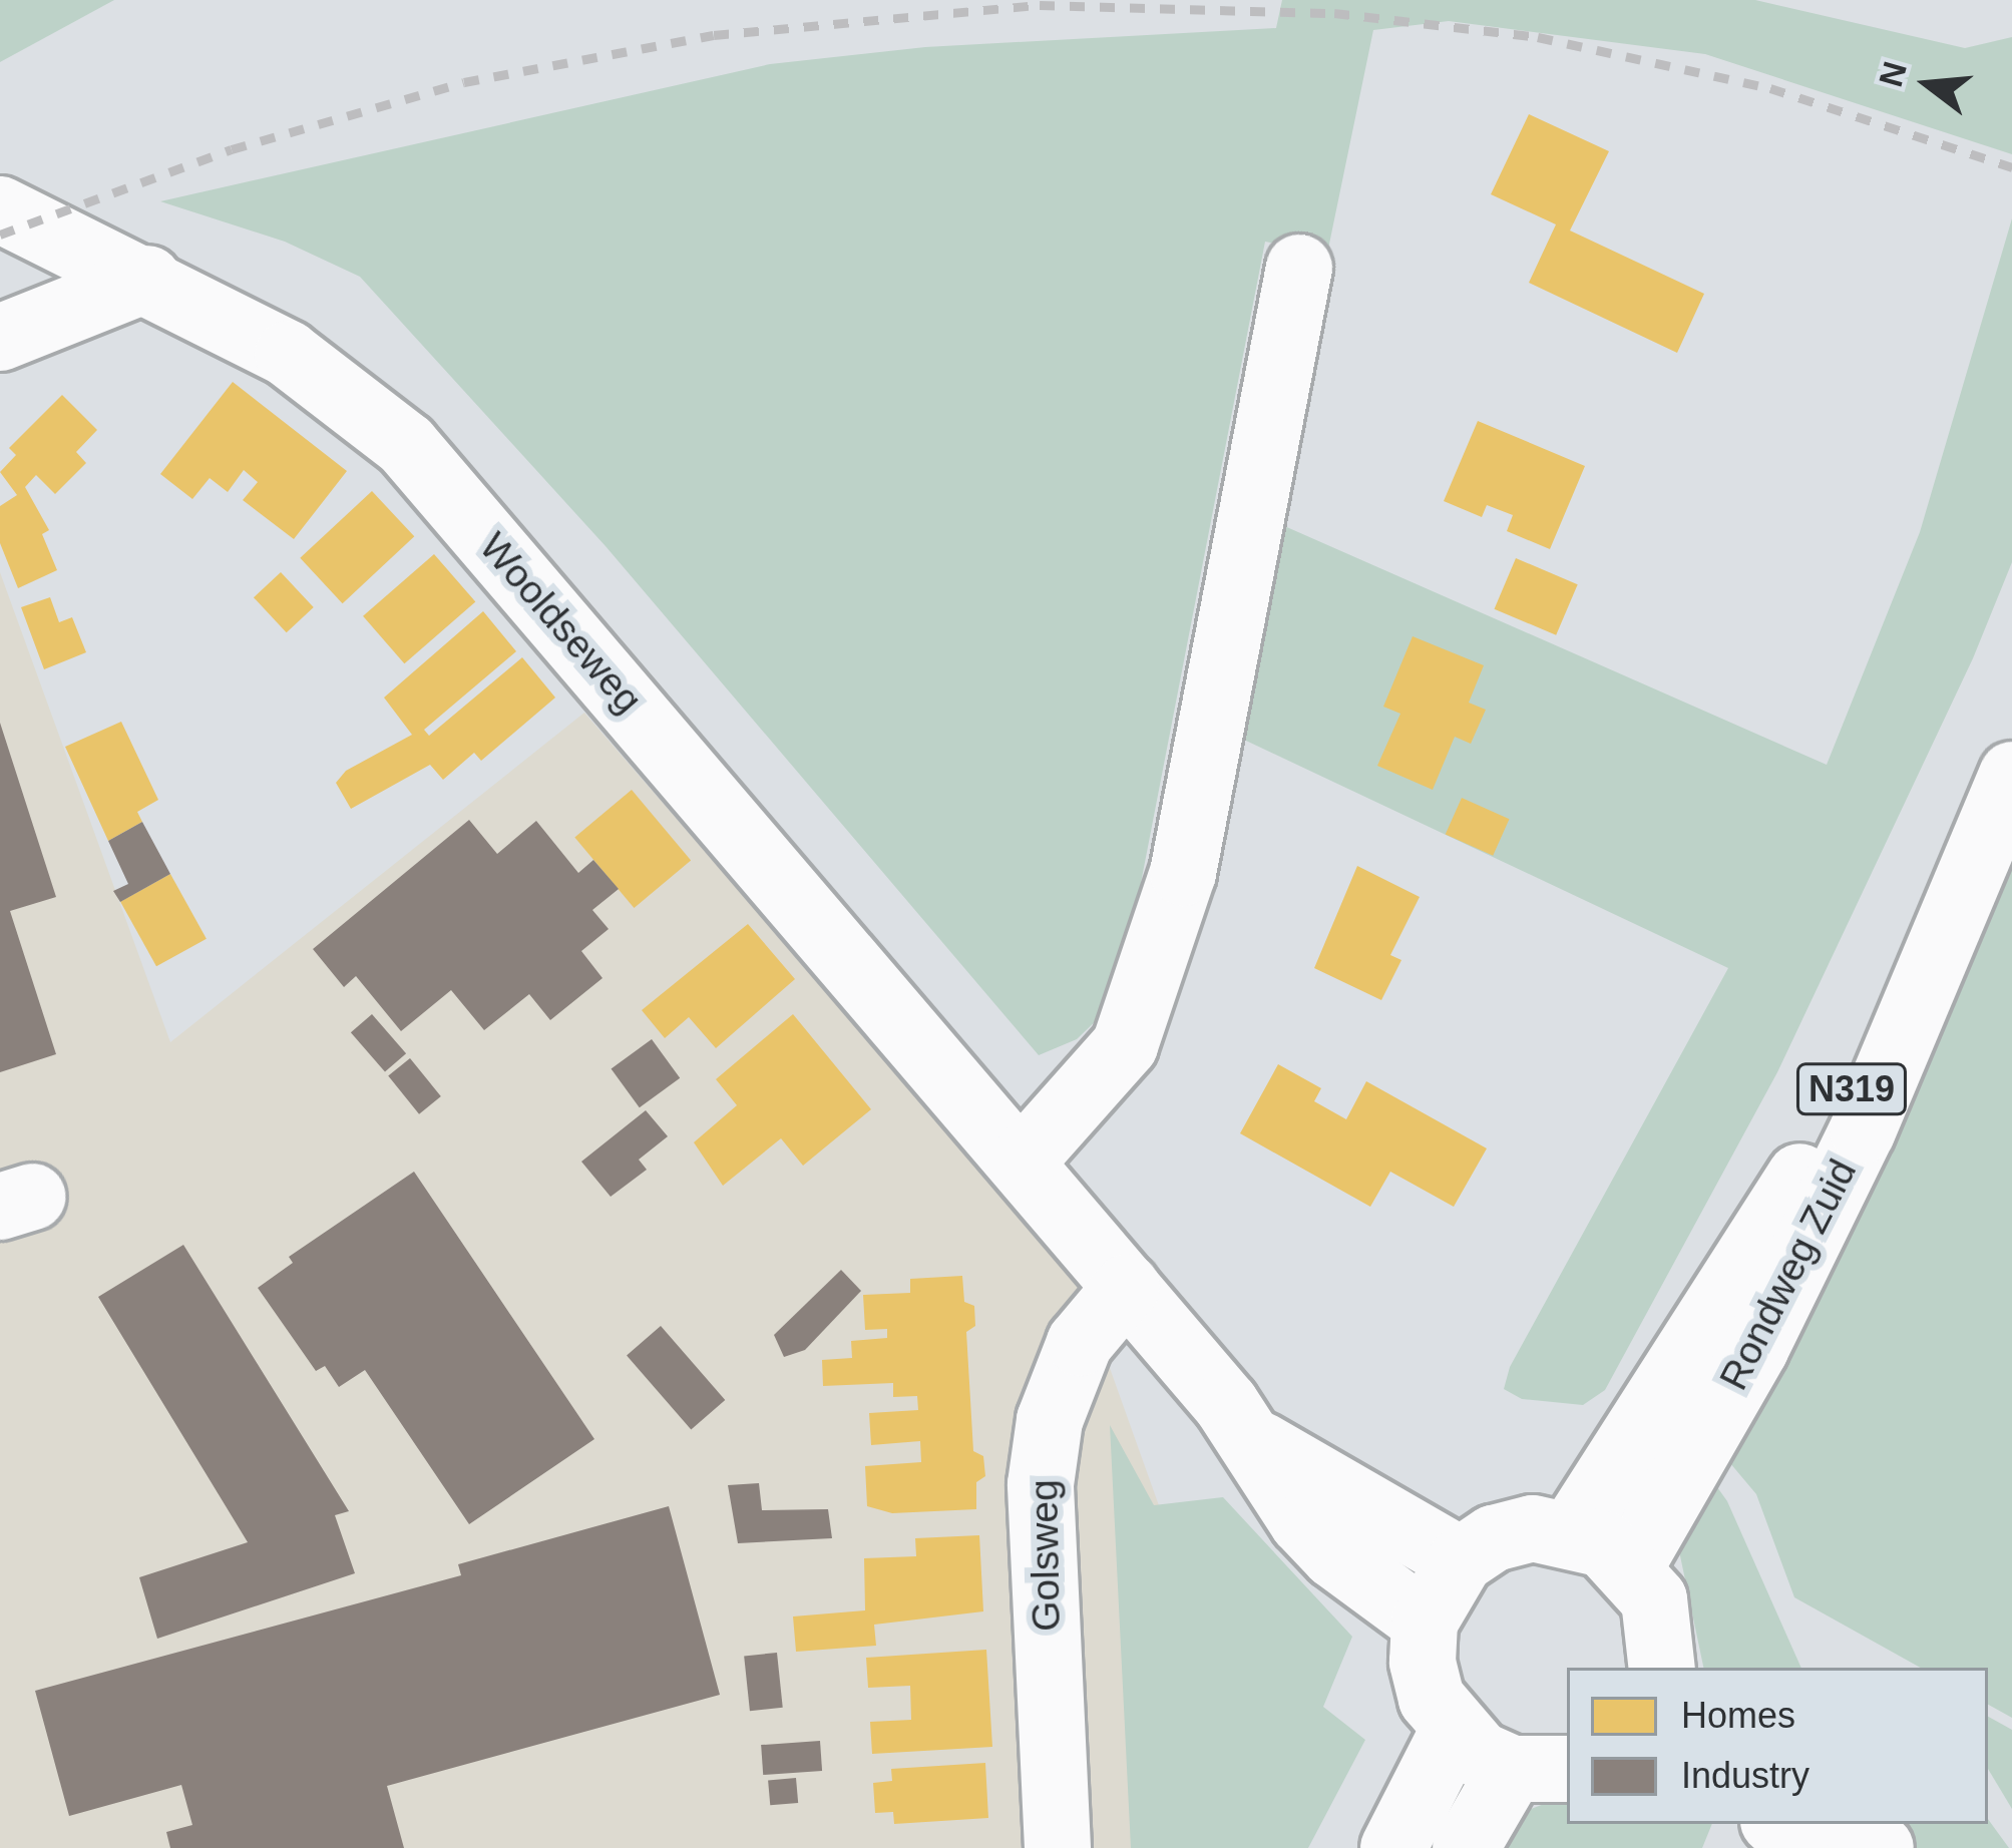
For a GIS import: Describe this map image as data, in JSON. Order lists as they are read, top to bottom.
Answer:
{
  "streets": {
    "street": [
      "Wooldseweg",
      "N319",
      "Rondweg Zuid",
      "Golsweg"
    ]
  },
  "crossings": [
    ["Wooldseweg", "Golsweg"]
  ],
  "legend": ["Homes", "Industry"],
  "north": "left"
}
